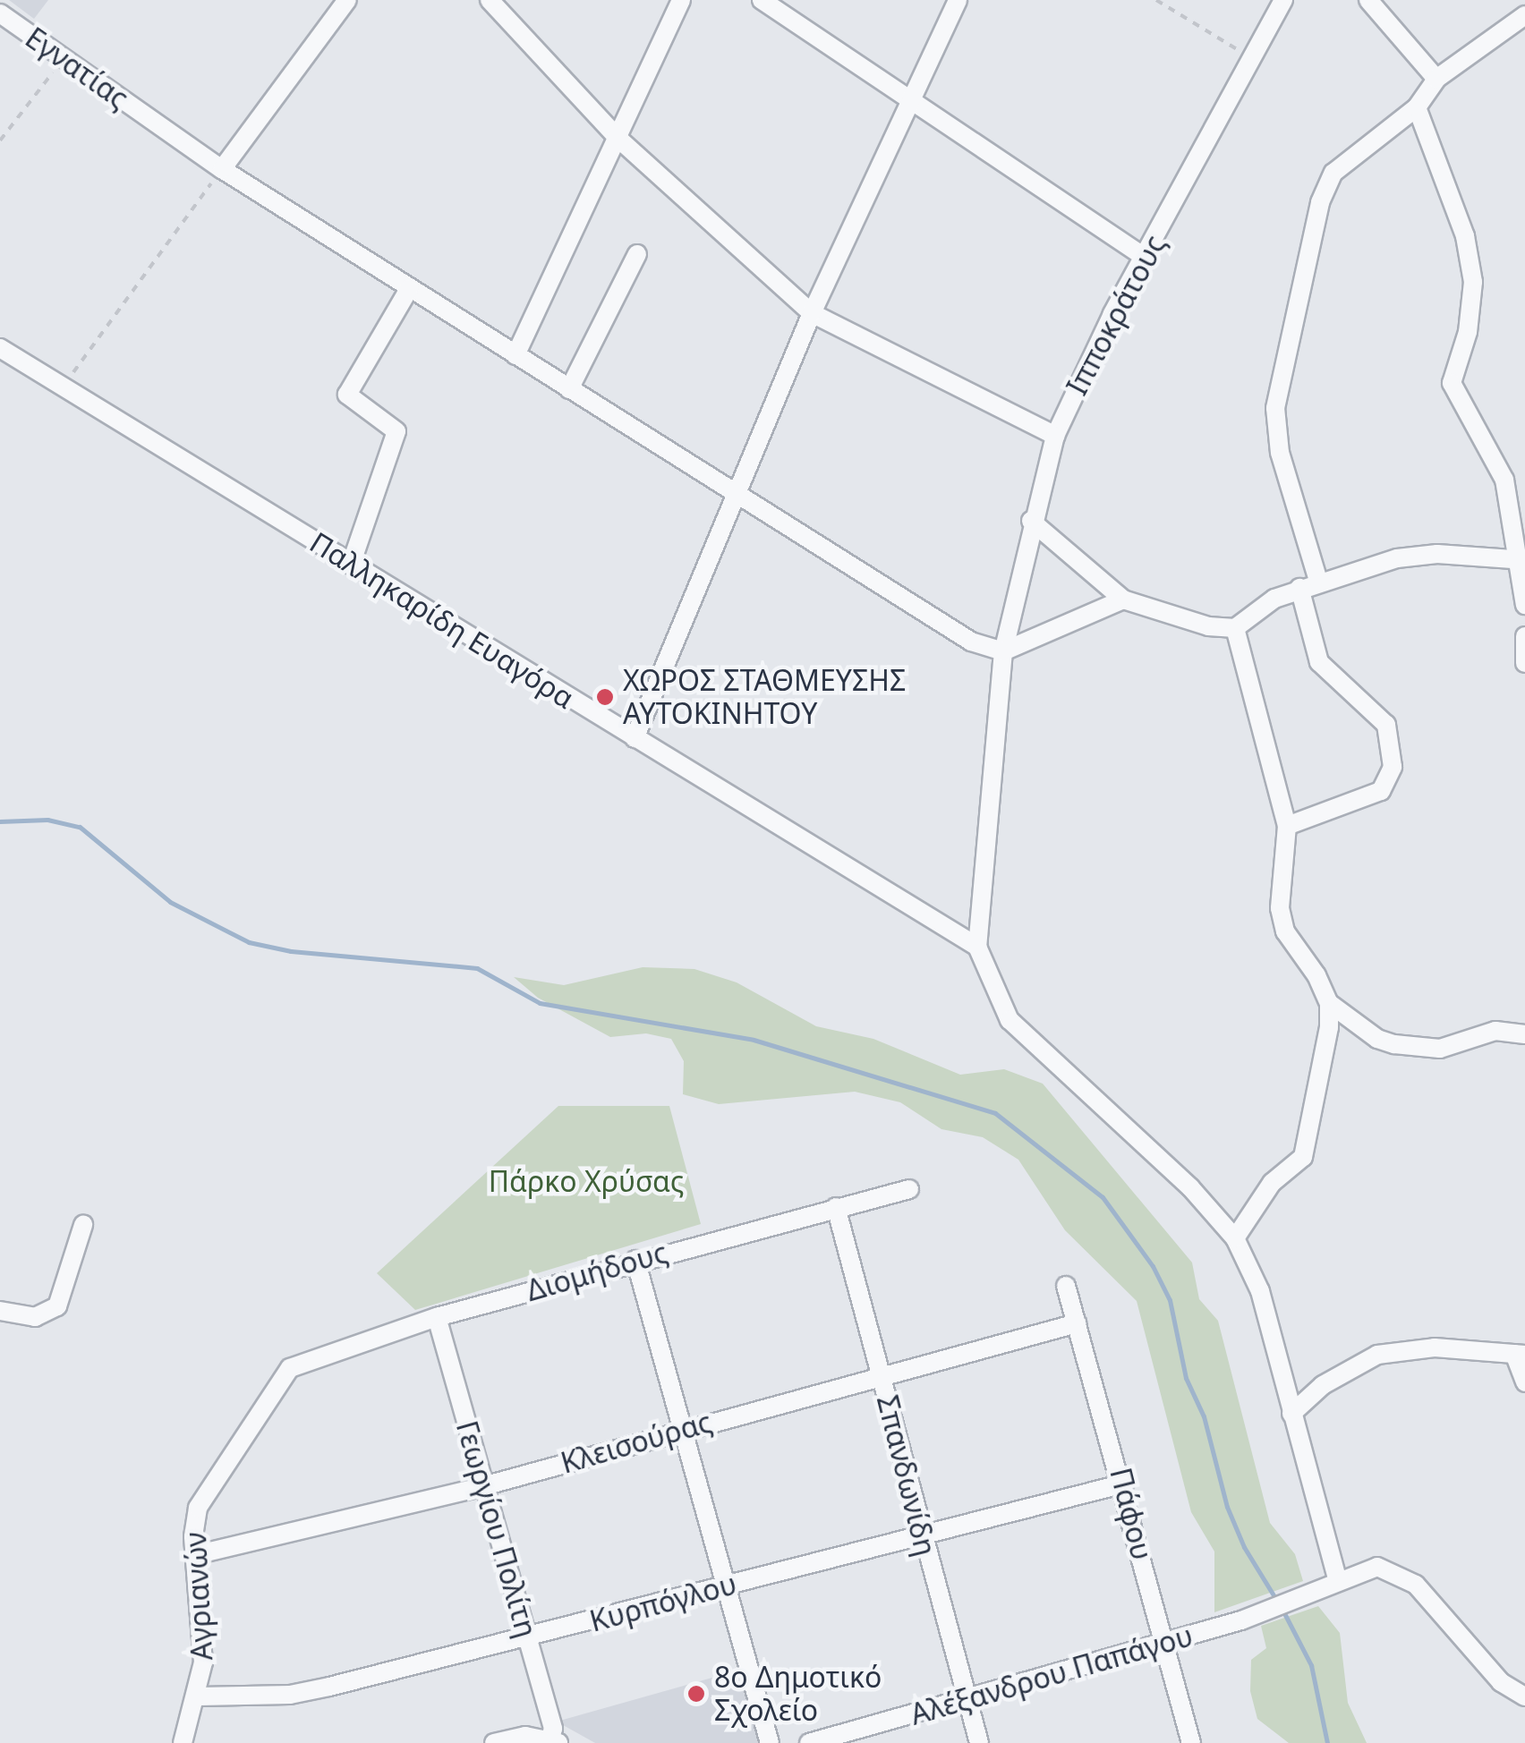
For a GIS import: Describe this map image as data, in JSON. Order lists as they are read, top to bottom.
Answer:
{
  "streets": {
    "street": [
      "Εγνατίας",
      "Ιπποκράτους",
      "Παλληκαρίδη Ευαγόρα",
      "Διομήδους",
      "Κλεισούρας",
      "Σπανδωνίδη",
      "Πάφου",
      "Γεωργίου Πολίτη",
      "Αγριανών",
      "Κυρπόγλου",
      "Αλέξανδρου Παπάγου"
    ]
  },
  "crossings": [
    ["Εγνατίας", "Ιπποκράτους"],
    ["Ιπποκράτους", "Παλληκαρίδη Ευαγόρα"],
    ["Διομήδους", "Σπανδωνίδη"],
    ["Διομήδους", "Γεωργίου Πολίτη"],
    ["Διομήδους", "Αγριανών"],
    ["Κλεισούρας", "Σπανδωνίδη"],
    ["Κλεισούρας", "Πάφου"],
    ["Κλεισούρας", "Γεωργίου Πολίτη"],
    ["Κλεισούρας", "Αγριανών"],
    ["Σπανδωνίδη", "Κυρπόγλου"],
    ["Σπανδωνίδη", "Αλέξανδρου Παπάγου"],
    ["Πάφου", "Κυρπόγλου"],
    ["Πάφου", "Αλέξανδρου Παπάγου"],
    ["Γεωργίου Πολίτη", "Κυρπόγλου"],
    ["Αγριανών", "Κυρπόγλου"]
  ],
  "parks": ["Πάρκο Χρύσας"],
  "places": ["ΧΩΡΟΣ ΣΤΑΘΜΕΥΣΗΣ ΑΥΤΟΚΙΝΗΤΟΥ", "8ο Δημοτικό Σχολείο"]
}
